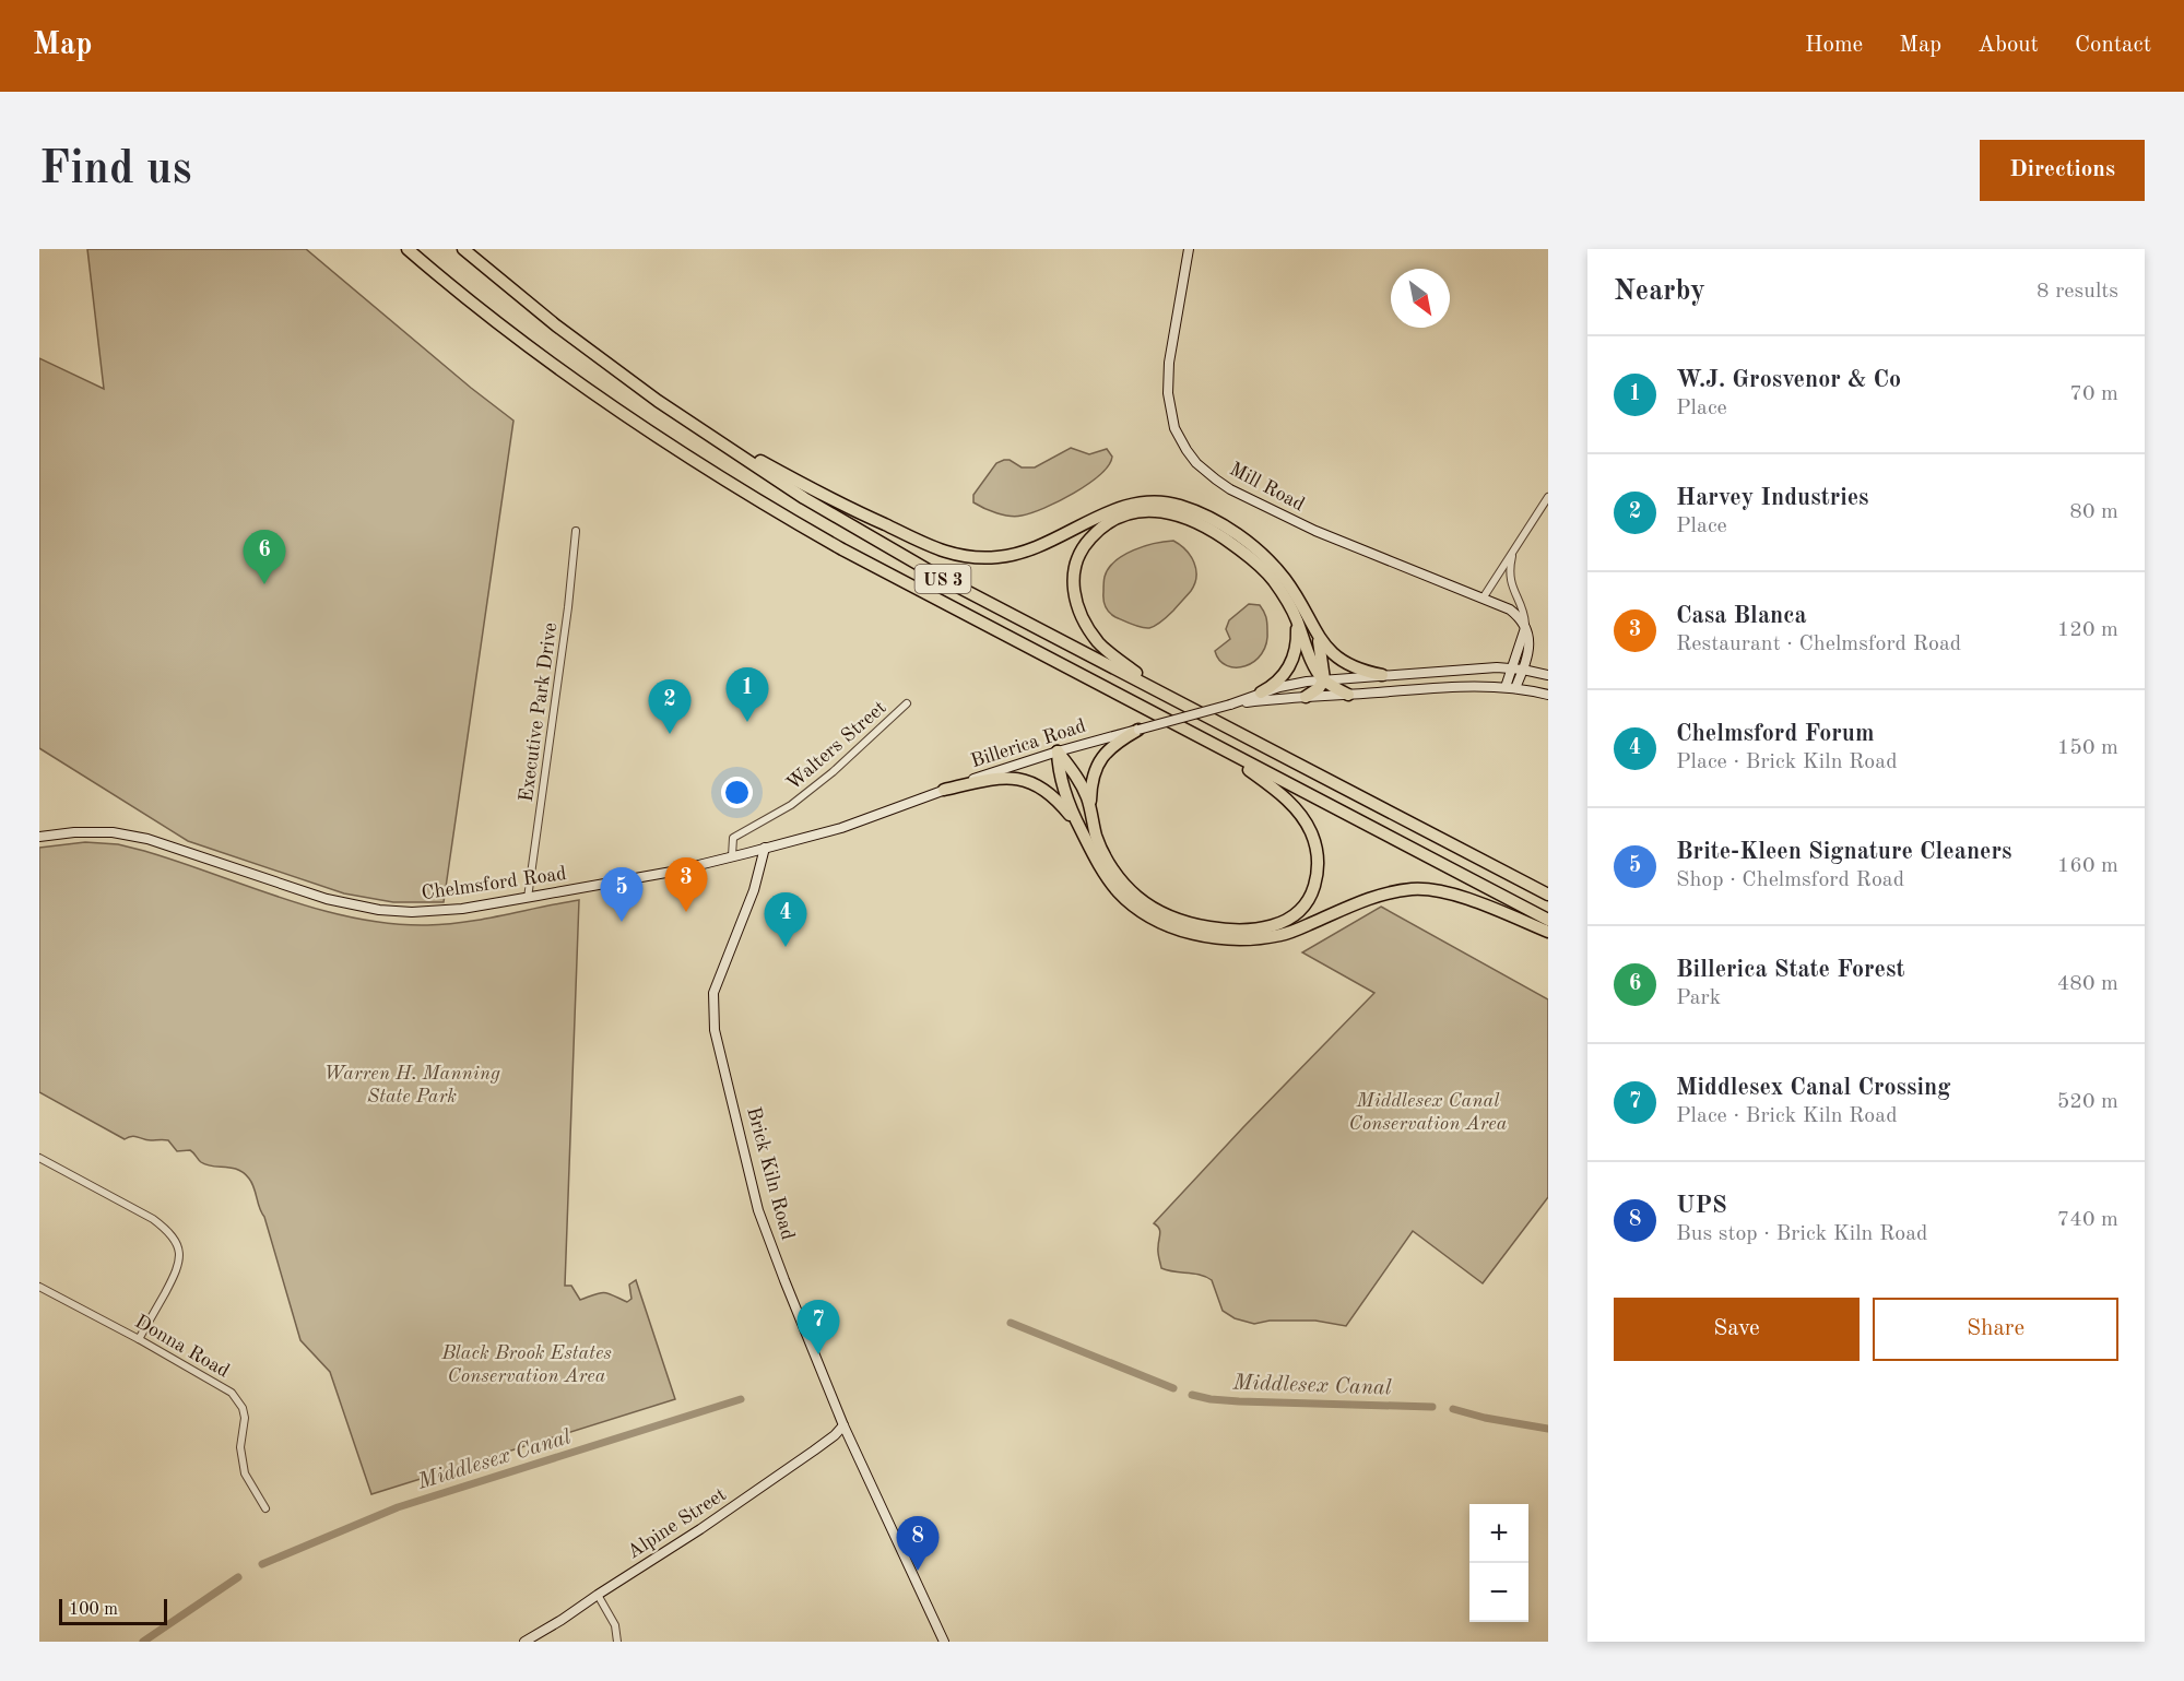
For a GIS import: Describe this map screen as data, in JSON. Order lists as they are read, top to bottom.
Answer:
{
  "streets": {
    "highway": ["US 3"],
    "main road": [
      "Mill Road",
      "Billerica Road",
      "Chelmsford Road",
      "Brick Kiln Road",
      "Alpine Street"
    ],
    "street": ["Executive Park Drive", "Walters Street", "Donna Road"]
  },
  "crossings": [
    ["Executive Park Drive", "Chelmsford Road"],
    ["Billerica Road", "Chelmsford Road"],
    ["Walters Street", "Chelmsford Road"],
    ["Chelmsford Road", "Brick Kiln Road"],
    ["Brick Kiln Road", "Alpine Street"]
  ],
  "water": ["Middlesex Canal"],
  "parks": ["Warren H. Manning State Park", "Middlesex Canal Conservation Area", "Black Brook Estates Conservation Area"],
  "scale_bar": "100 m",
  "north": "bottom right",
  "page": {
    "header": "Map",
    "nav": [
      "Home",
      "Map",
      "About",
      "Contact"
    ],
    "buttons": [
      "Directions",
      ["Save", "Share"]
    ],
    "title": "Find us",
    "heading": ["Nearby", "8 results"],
    "list": [
      {
        "mark": "1",
        "name": "W.J. Grosvenor & Co",
        "note": "Place",
        "value": "70 m"
      },
      {
        "mark": "2",
        "name": "Harvey Industries",
        "note": "Place",
        "value": "80 m"
      },
      {
        "mark": "3",
        "name": "Casa Blanca",
        "note": "Restaurant · Chelmsford Road",
        "value": "120 m"
      },
      {
        "mark": "4",
        "name": "Chelmsford Forum",
        "note": "Place · Brick Kiln Road",
        "value": "150 m"
      },
      {
        "mark": "5",
        "name": "Brite-Kleen Signature Cleaners",
        "note": "Shop · Chelmsford Road",
        "value": "160 m"
      },
      {
        "mark": "6",
        "name": "Billerica State Forest",
        "note": "Park",
        "value": "480 m"
      },
      {
        "mark": "7",
        "name": "Middlesex Canal Crossing",
        "note": "Place · Brick Kiln Road",
        "value": "520 m"
      },
      {
        "mark": "8",
        "name": "UPS",
        "note": "Bus stop · Brick Kiln Road",
        "value": "740 m"
      }
    ],
    "pins": [
      "6",
      "1",
      "2",
      "3",
      "5",
      "4",
      "7",
      "8"
    ],
    "map_buttons": ["+", "−"],
    "scale": "100 m"
  }
}
